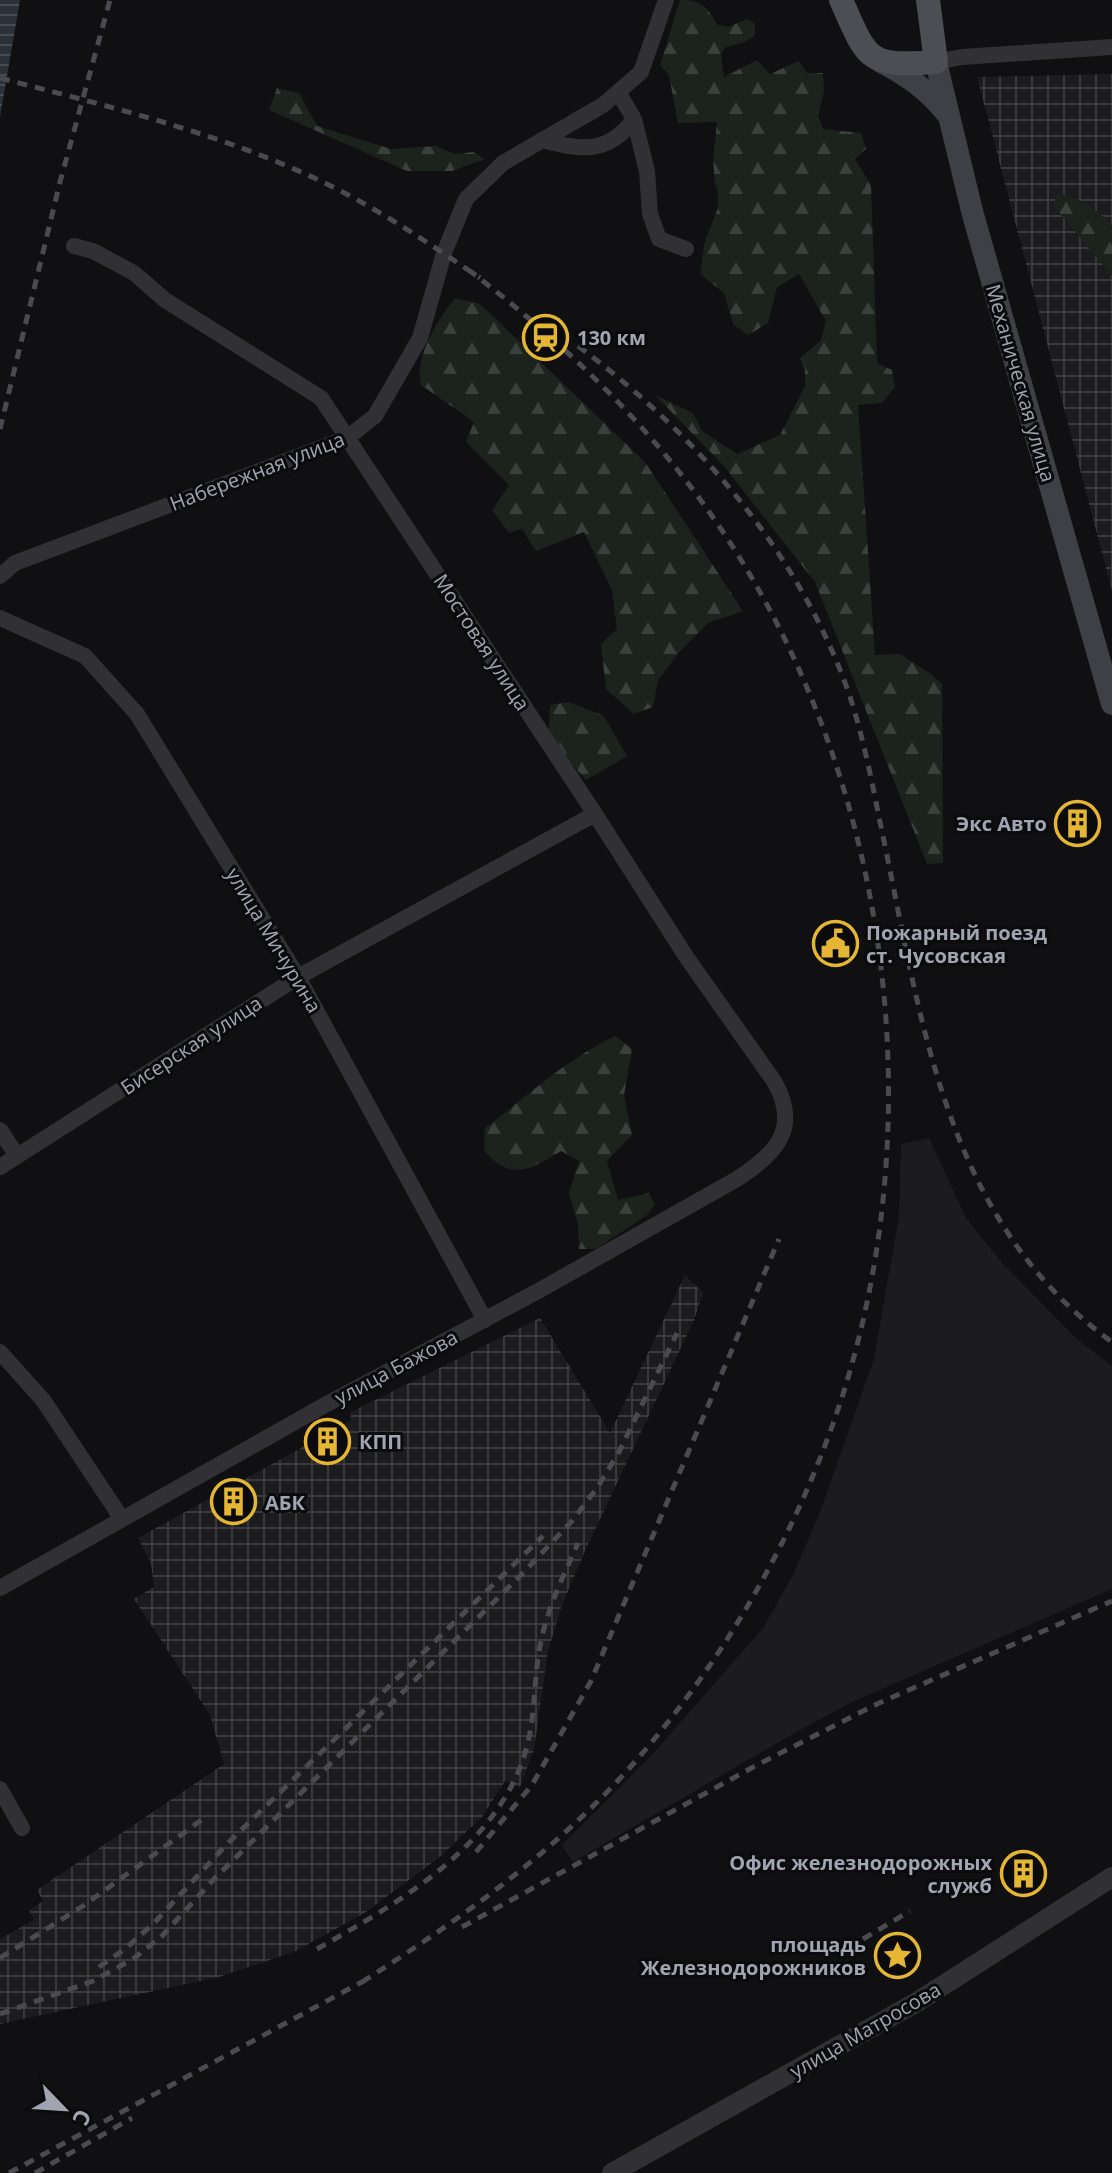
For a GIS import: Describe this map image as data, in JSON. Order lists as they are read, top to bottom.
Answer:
{
  "streets": {
    "main road": ["Механическая улица"],
    "street": [
      "Набережная улица",
      "Мостовая улица",
      "улица Мичурина",
      "Бисерская улица",
      "улица Бажова",
      "улица Матросова"
    ]
  },
  "crossings": [
    ["Набережная улица", "Мостовая улица"],
    ["Мостовая улица", "Бисерская улица"],
    ["Мостовая улица", "улица Бажова"],
    ["улица Мичурина", "Бисерская улица"],
    ["улица Мичурина", "улица Бажова"]
  ],
  "places": {
    "station": ["130 км"],
    "building": [
      "Экс Авто",
      "КПП",
      "АБК",
      "Офис железнодорожных служб"
    ],
    "public building": ["Пожарный поезд ст. Чусовская"],
    "place": ["площадь Железнодорожников"]
  },
  "north": "bottom right"
}
